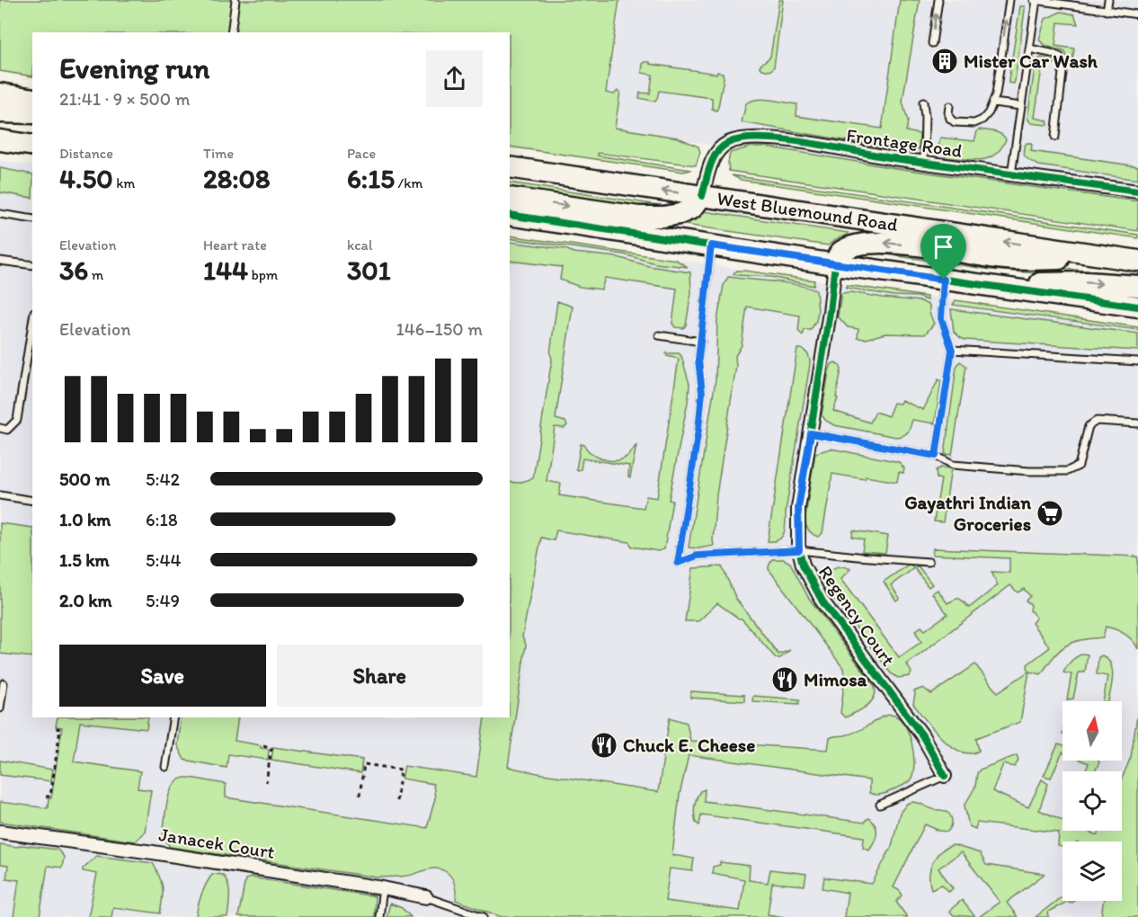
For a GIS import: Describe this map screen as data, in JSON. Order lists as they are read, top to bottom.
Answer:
{
  "streets": {
    "main road": ["West Bluemound Road"],
    "street": ["Frontage Road", "Regency Court", "Janacek Court"]
  },
  "crossings": [
    ["Frontage Road", "West Bluemound Road"]
  ],
  "places": {
    "building": ["Mister Car Wash"],
    "supermarket": ["Gayathri Indian Groceries"],
    "restaurant": ["Mimosa", "Chuck E. Cheese"]
  },
  "north": "top",
  "page": {
    "heading": ["Evening run", "21:41 · 9 × 500 m"],
    "stats": [
      ["Distance", "4.50 km"],
      ["Time", "28:08"],
      ["Pace", "6:15 /km"],
      ["Elevation", "36 m"],
      ["Heart rate", "144 bpm"],
      ["kcal", "301"]
    ],
    "chart": ["Elevation", "146–150 m"],
    "list": [
      {
        "name": "500 m",
        "note": "5:42"
      },
      {
        "name": "1.0 km",
        "note": "6:18"
      },
      {
        "name": "1.5 km",
        "note": "5:44"
      },
      {
        "name": "2.0 km",
        "note": "5:49"
      }
    ],
    "buttons": ["Save", "Share"]
  }
}
